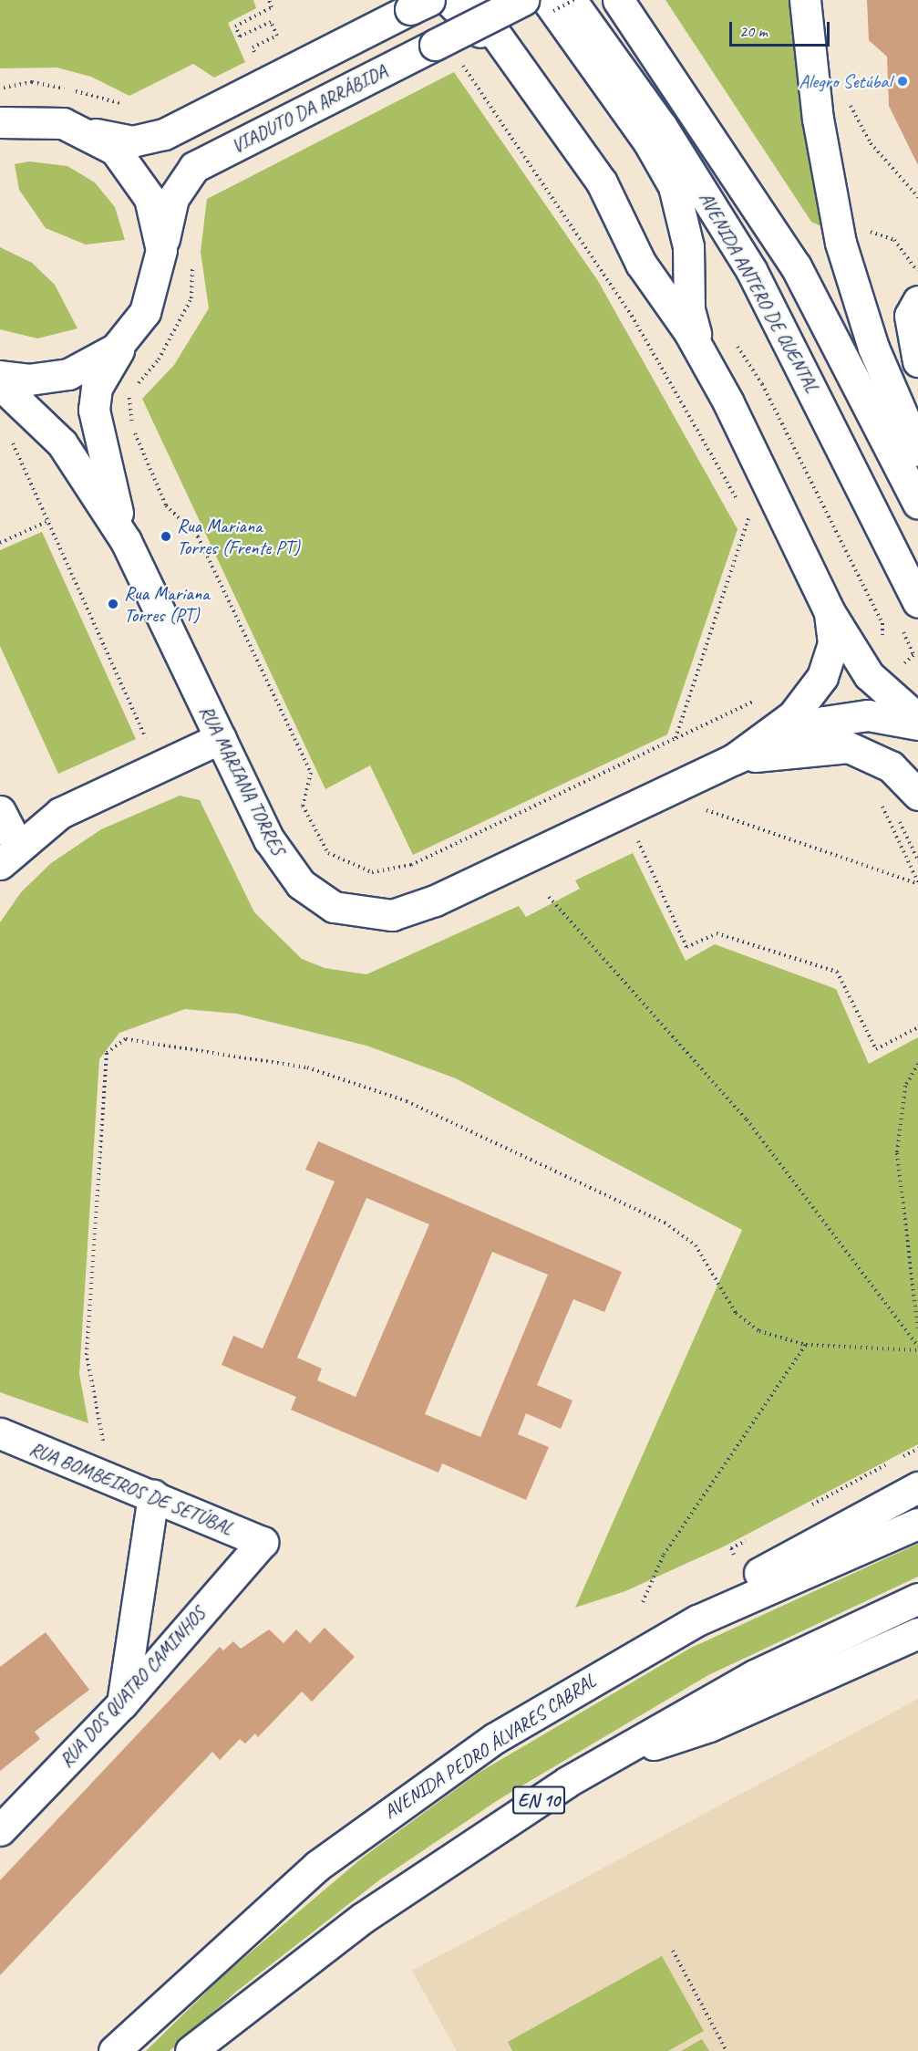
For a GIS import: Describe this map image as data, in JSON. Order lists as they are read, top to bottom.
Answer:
{
  "streets": {
    "main road": [
      "VIADUTO DA ARRÁBIDA",
      "AVENIDA ANTERO DE QUENTAL",
      "RUA MARIANA TORRES",
      "RUA BOMBEIROS DE SETÚBAL",
      "RUA DOS QUATRO CAMINHOS",
      "AVENIDA PEDRO ÁLVARES CABRAL",
      "EN 10"
    ]
  },
  "crossings": [
    ["RUA BOMBEIROS DE SETÚBAL", "RUA DOS QUATRO CAMINHOS"]
  ],
  "places": ["Alegro Setúbal", "Rua Mariana Torres (Frente PT)", "Rua Mariana Torres (PT)"],
  "scale_bar": "20 m"
}
